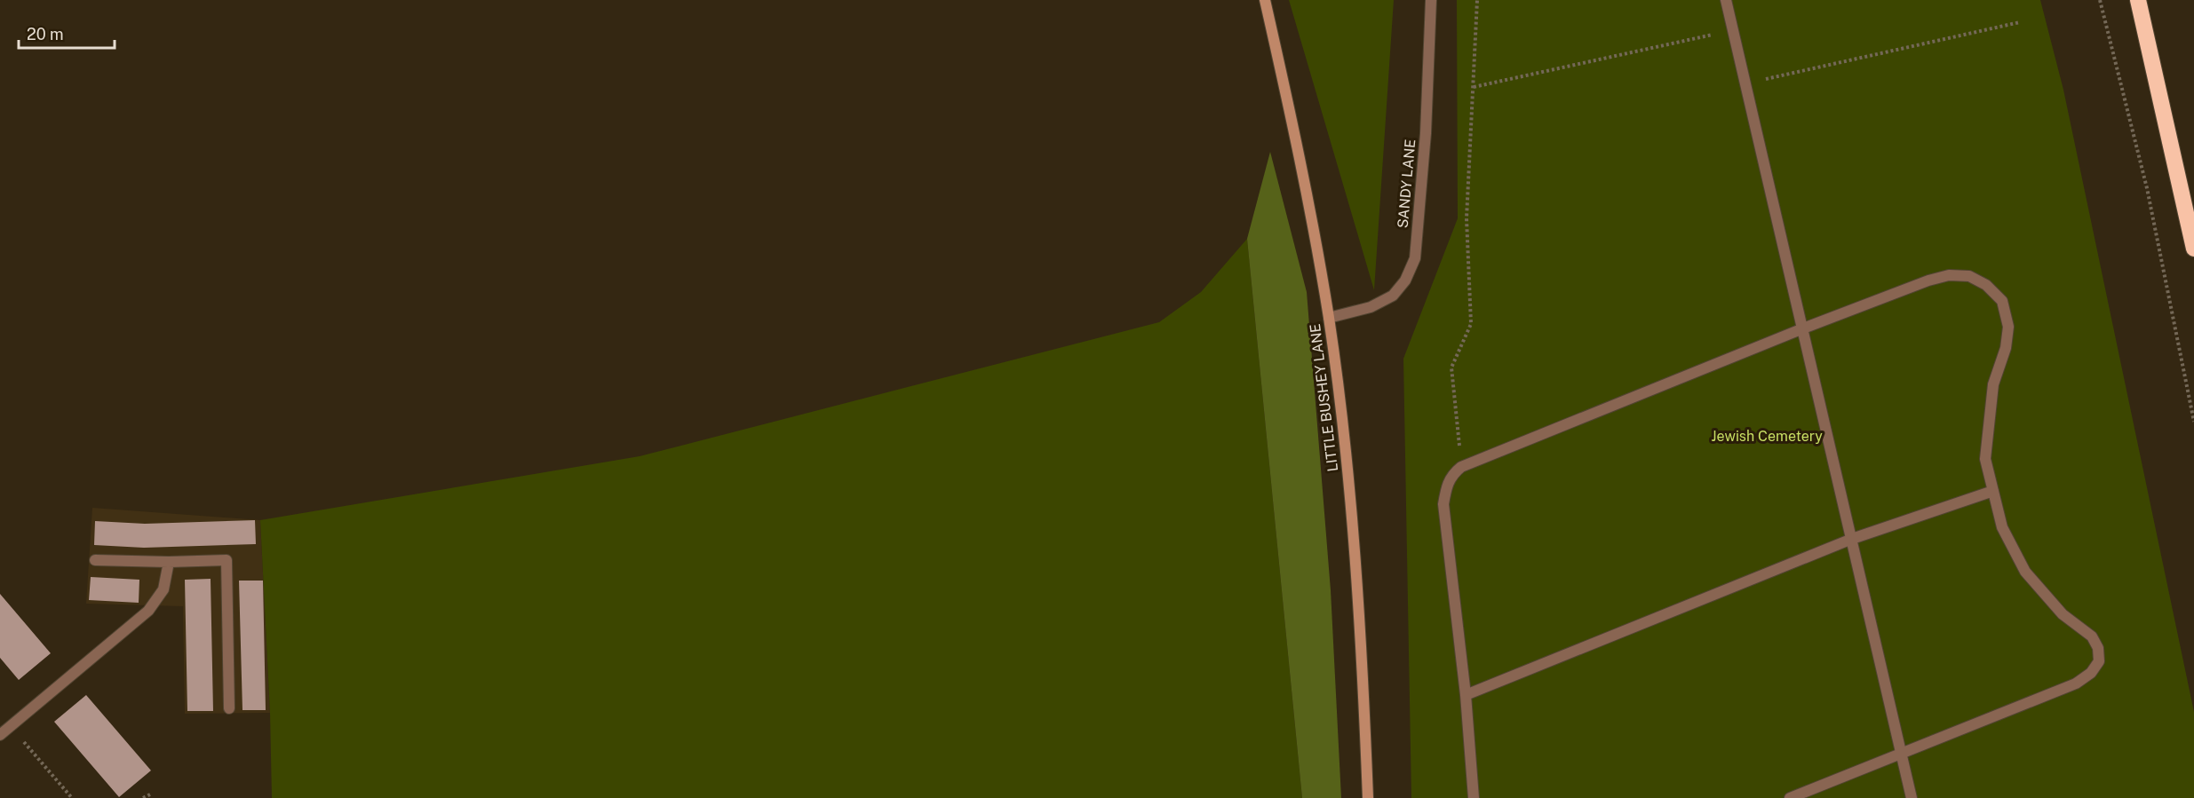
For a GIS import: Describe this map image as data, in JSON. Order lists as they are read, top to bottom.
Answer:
{
  "streets": {
    "street": ["SANDY LANE", "LITTLE BUSHEY LANE"]
  },
  "crossings": [
    ["SANDY LANE", "LITTLE BUSHEY LANE"]
  ],
  "parks": ["Jewish Cemetery"],
  "scale_bar": "20 m"
}
